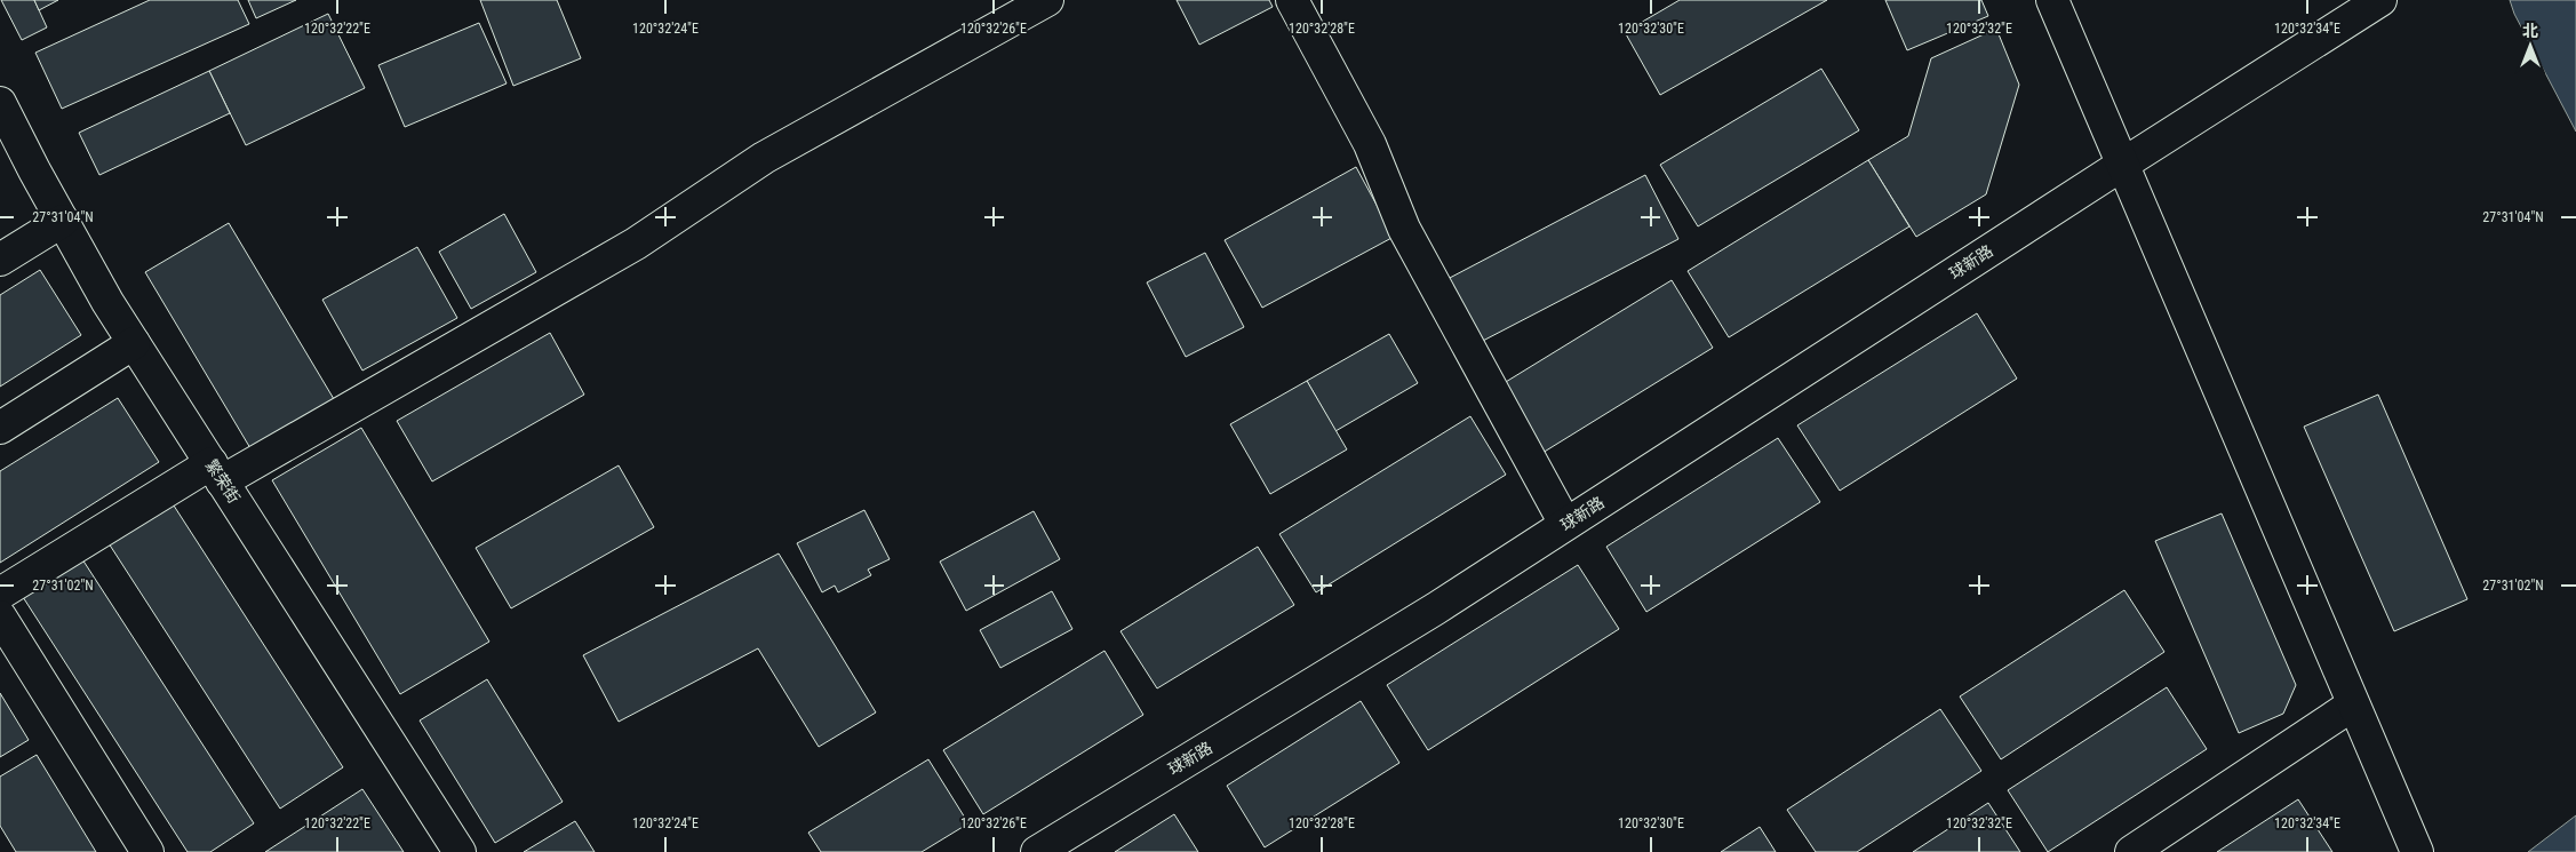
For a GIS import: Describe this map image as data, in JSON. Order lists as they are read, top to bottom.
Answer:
{
  "streets": {
    "street": ["球新路", "繁荣街"]
  },
  "north": "top",
  "coordinates": [
    "120°32'22\"E",
    "120°32'24\"E",
    "120°32'26\"E",
    "120°32'28\"E",
    "120°32'30\"E",
    "120°32'32\"E",
    "120°32'34\"E",
    "27°31'04\"N",
    "27°31'02\"N"
  ]
}
